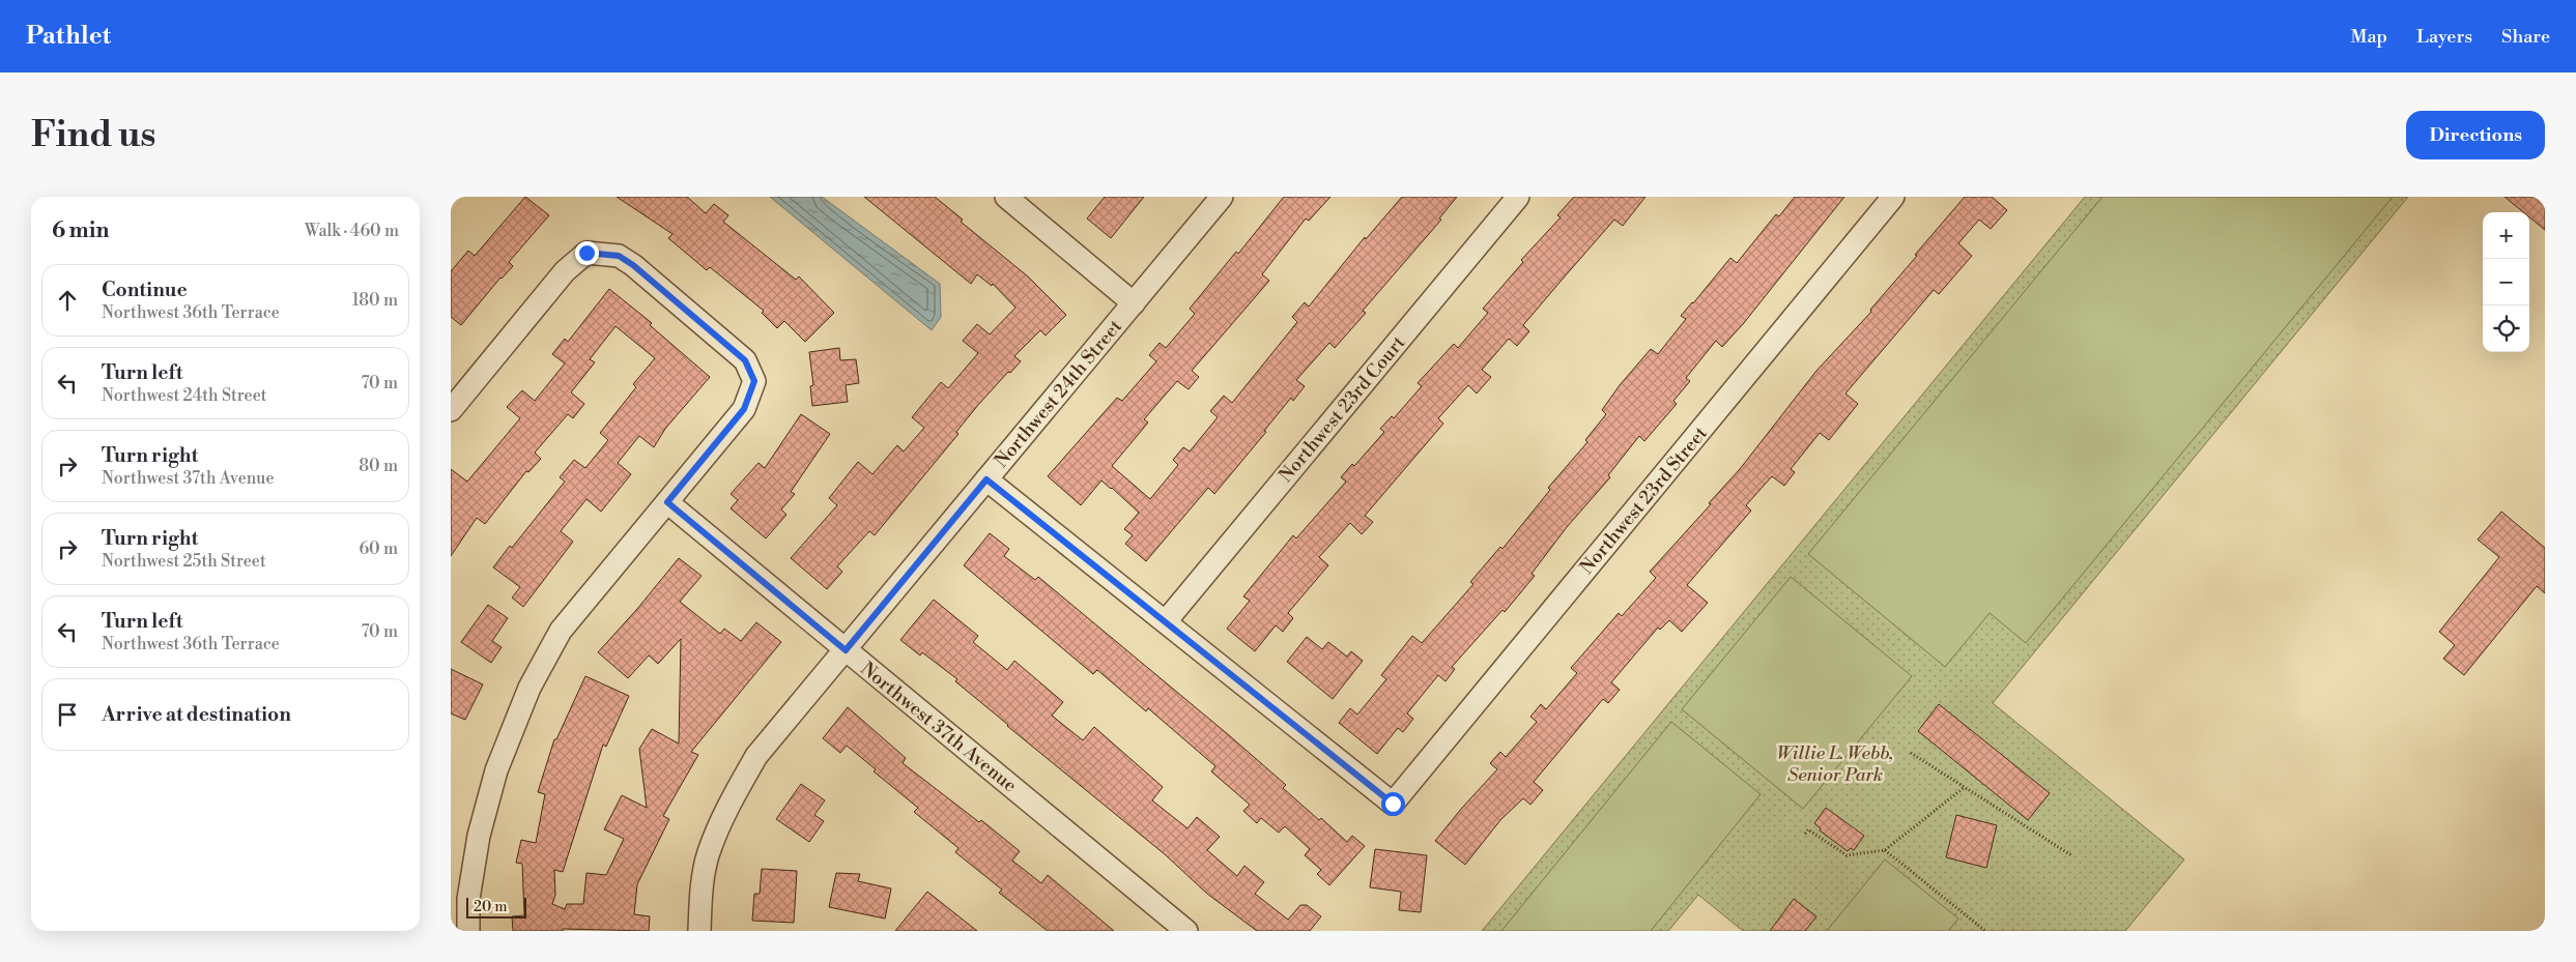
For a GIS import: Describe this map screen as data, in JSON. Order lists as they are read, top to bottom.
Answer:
{
  "streets": {
    "street": [
      "Northwest 24th Street",
      "Northwest 23rd Court",
      "Northwest 23rd Street",
      "Northwest 37th Avenue"
    ]
  },
  "crossings": [
    ["Northwest 24th Street", "Northwest 37th Avenue"],
    ["Northwest 23rd Court", "Northwest 23rd Street"]
  ],
  "parks": ["Willie L. Webb, Senior Park"],
  "scale_bar": "20 m",
  "page": {
    "header": "Pathlet",
    "nav": ["Map", "Layers", "Share"],
    "buttons": "Directions",
    "title": "Find us",
    "heading": ["6 min", "Walk · 460 m"],
    "map_buttons": ["+", "−"],
    "list": [
      ["Continue", "Northwest 36th Terrace", "180 m"],
      ["Turn left", "Northwest 24th Street", "70 m"],
      ["Turn right", "Northwest 37th Avenue", "80 m"],
      ["Turn right", "Northwest 25th Street", "60 m"],
      ["Turn left", "Northwest 36th Terrace", "70 m"],
      "Arrive at destination"
    ],
    "scale": "20 m"
  }
}
